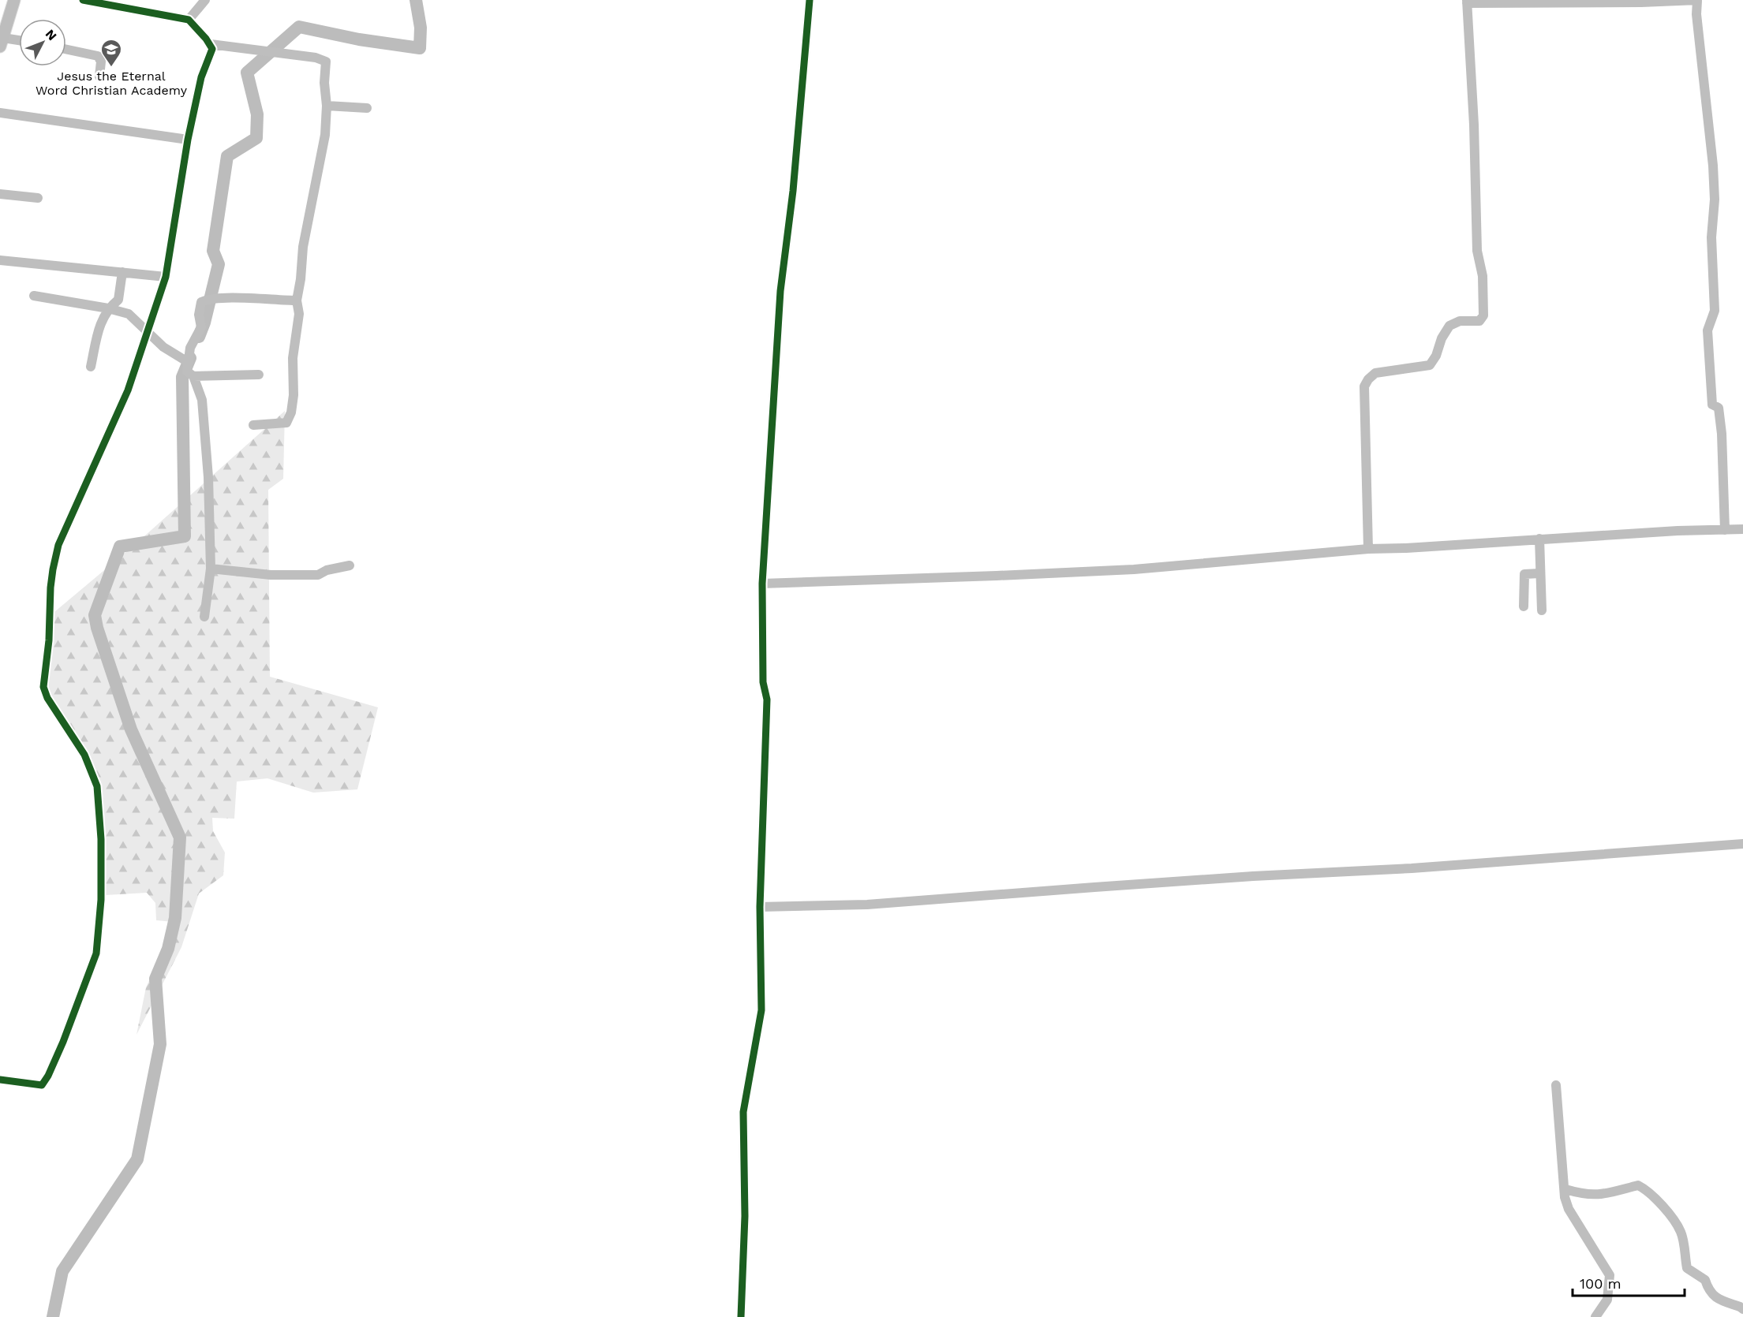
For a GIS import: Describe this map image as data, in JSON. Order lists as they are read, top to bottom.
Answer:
{
  "places": {
    "school or university": ["Jesus the Eternal Word Christian Academy"]
  },
  "scale_bar": "100 m",
  "north": "top right"
}
